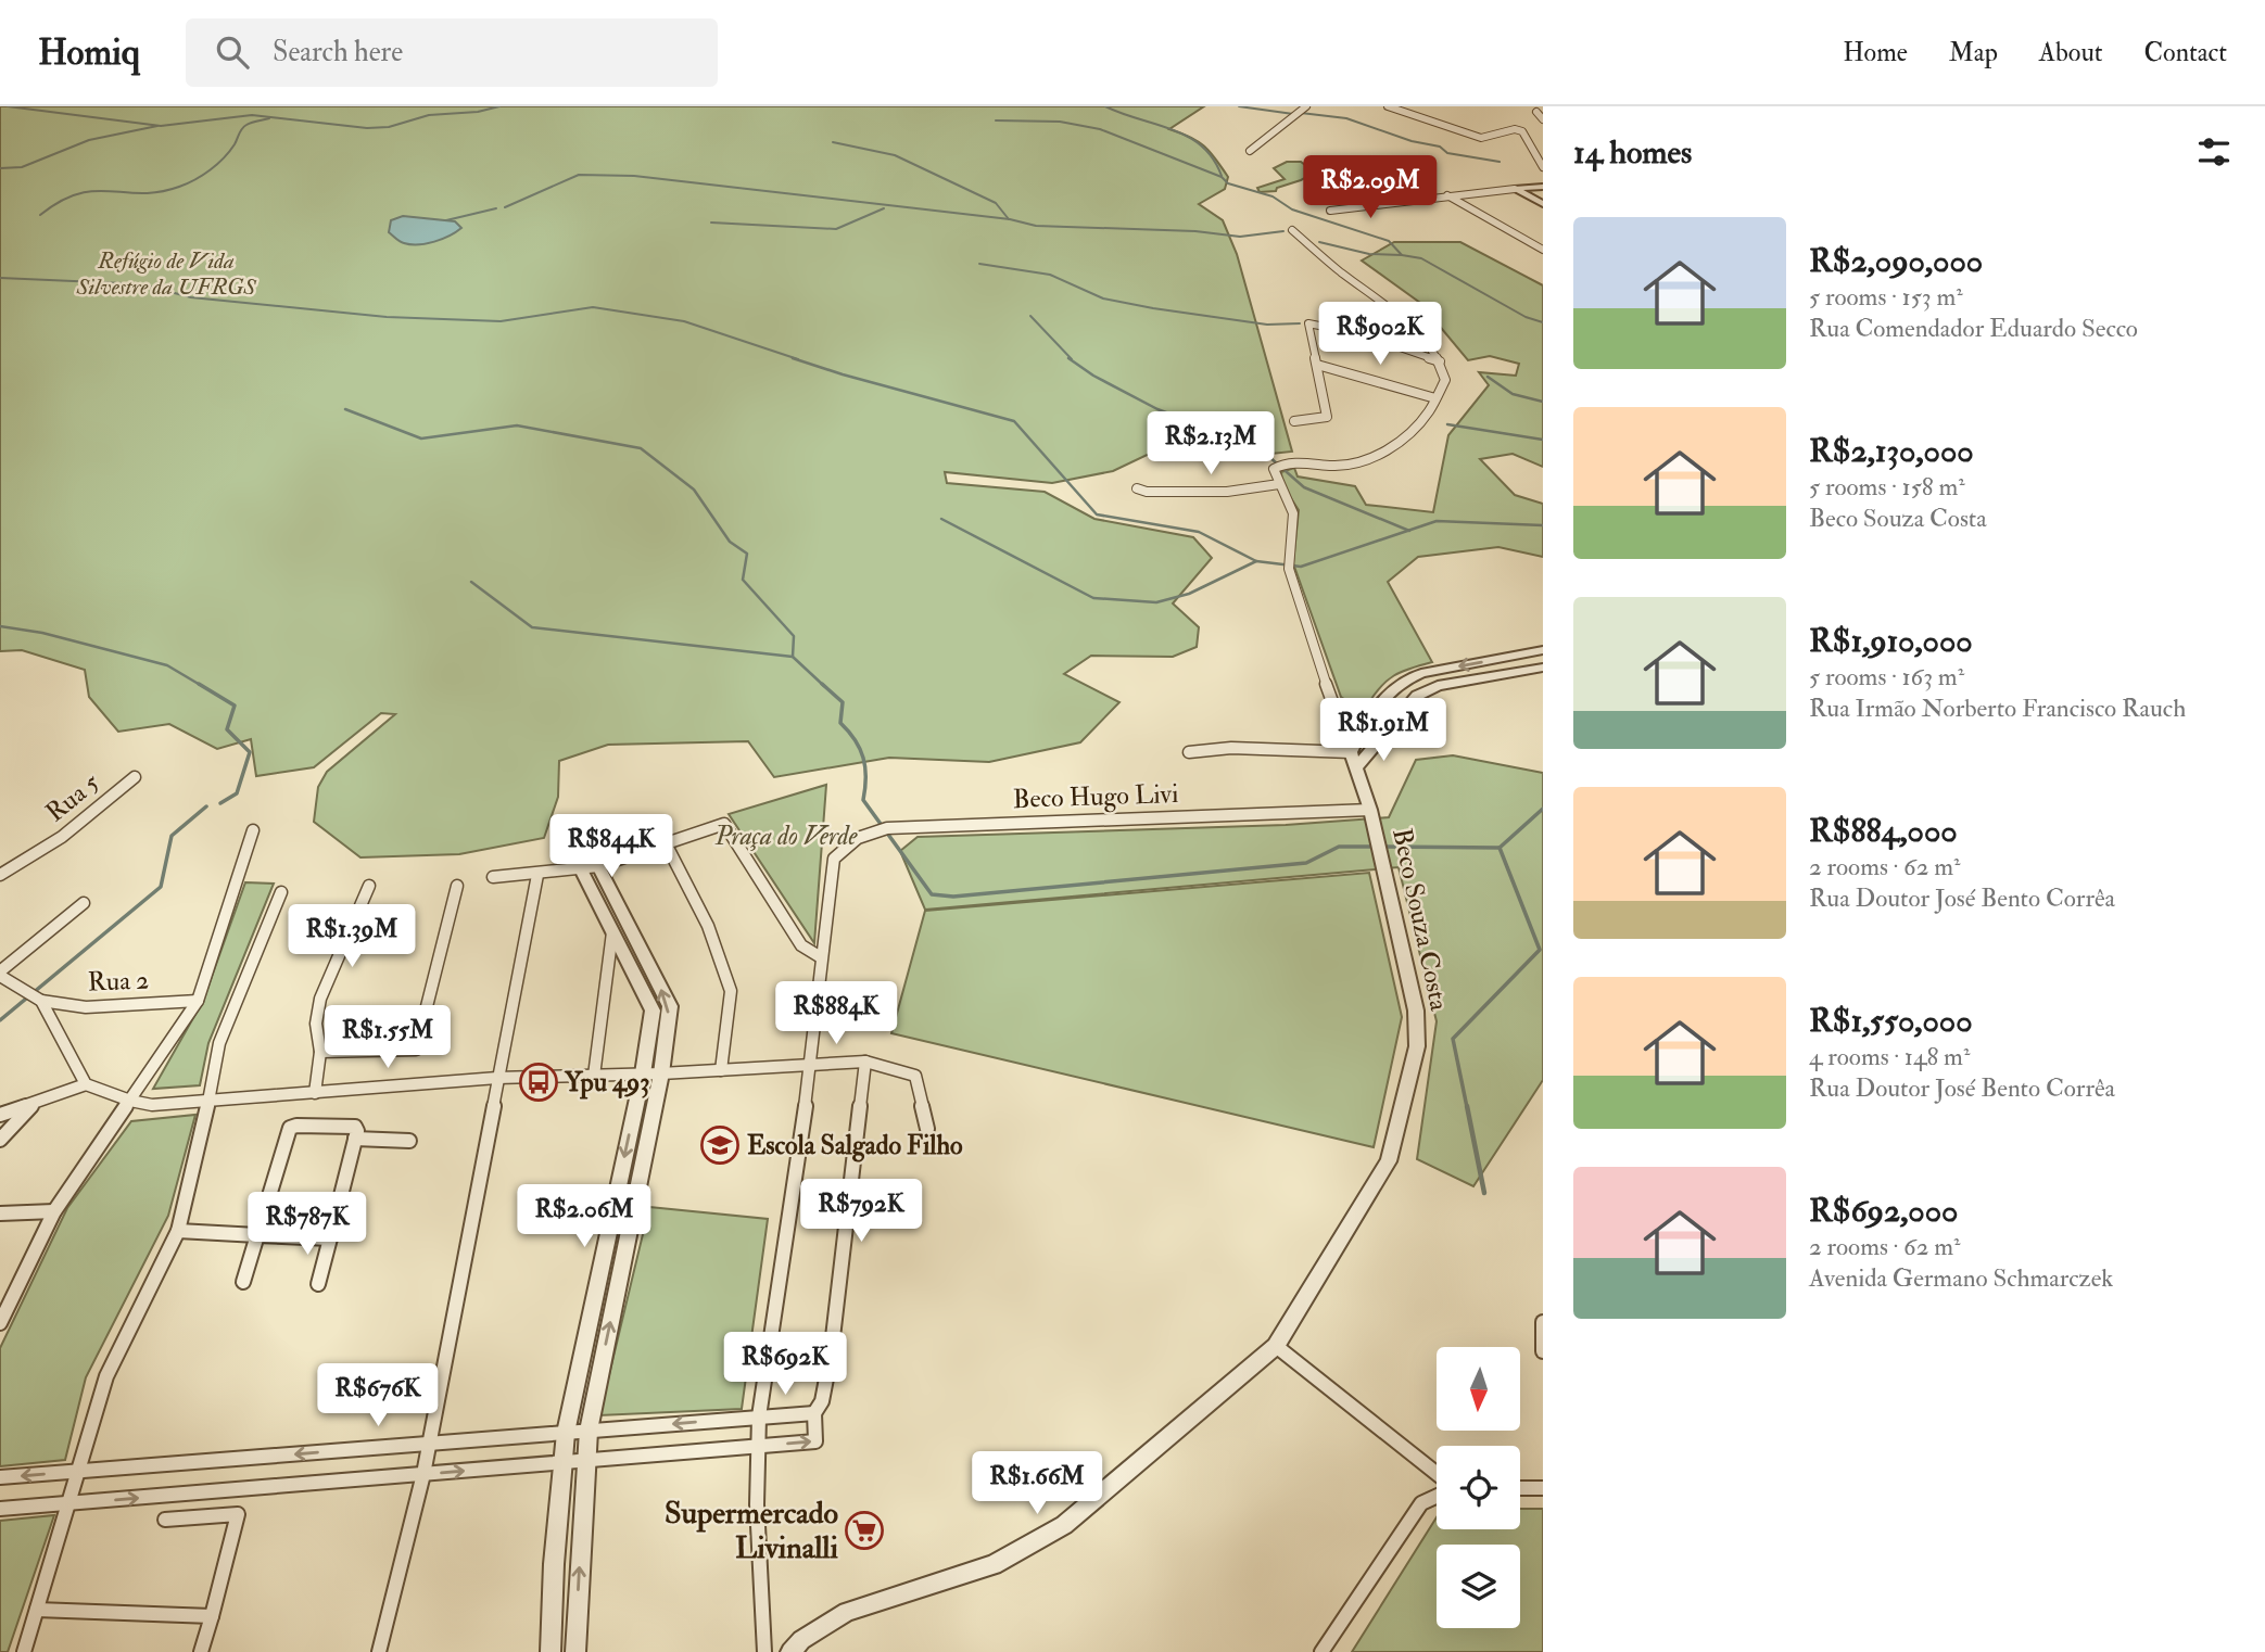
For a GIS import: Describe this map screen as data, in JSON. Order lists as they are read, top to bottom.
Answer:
{
  "streets": {
    "street": [
      "Beco Hugo Livi",
      "Rua 5",
      "Beco Souza Costa",
      "Rua 2"
    ]
  },
  "crossings": [
    ["Beco Hugo Livi", "Beco Souza Costa"]
  ],
  "parks": ["Refúgio de Vida Silvestre da UFRGS", "Praça do Verde"],
  "places": {
    "bus stop": ["Ypu 493"],
    "school or university": ["Escola Salgado Filho"],
    "supermarket": ["Supermercado Livinalli"]
  },
  "north": "bottom",
  "page": {
    "header": "Homiq",
    "search": "Search here",
    "nav": [
      "Home",
      "Map",
      "About",
      "Contact"
    ],
    "heading": "14 homes",
    "price": [
      "R$2.09M",
      "R$902K",
      "R$2.13M",
      "R$1.91M",
      "R$844K",
      "R$1.39M",
      "R$884K",
      "R$1.55M",
      "R$792K",
      "R$2.06M",
      "R$787K",
      "R$692K",
      "R$676K",
      "R$1.66M"
    ],
    "list": [
      {
        "name": "R$2,090,000",
        "note": "5 rooms · 153 m² · Rua Comendador Eduardo Secco"
      },
      {
        "name": "R$2,130,000",
        "note": "5 rooms · 158 m² · Beco Souza Costa"
      },
      {
        "name": "R$1,910,000",
        "note": "5 rooms · 163 m² · Rua Irmão Norberto Francisco Rauch"
      },
      {
        "name": "R$884,000",
        "note": "2 rooms · 62 m² · Rua Doutor José Bento Corrêa"
      },
      {
        "name": "R$1,550,000",
        "note": "4 rooms · 148 m² · Rua Doutor José Bento Corrêa"
      },
      {
        "name": "R$692,000",
        "note": "2 rooms · 62 m² · Avenida Germano Schmarczek"
      }
    ]
  }
}
